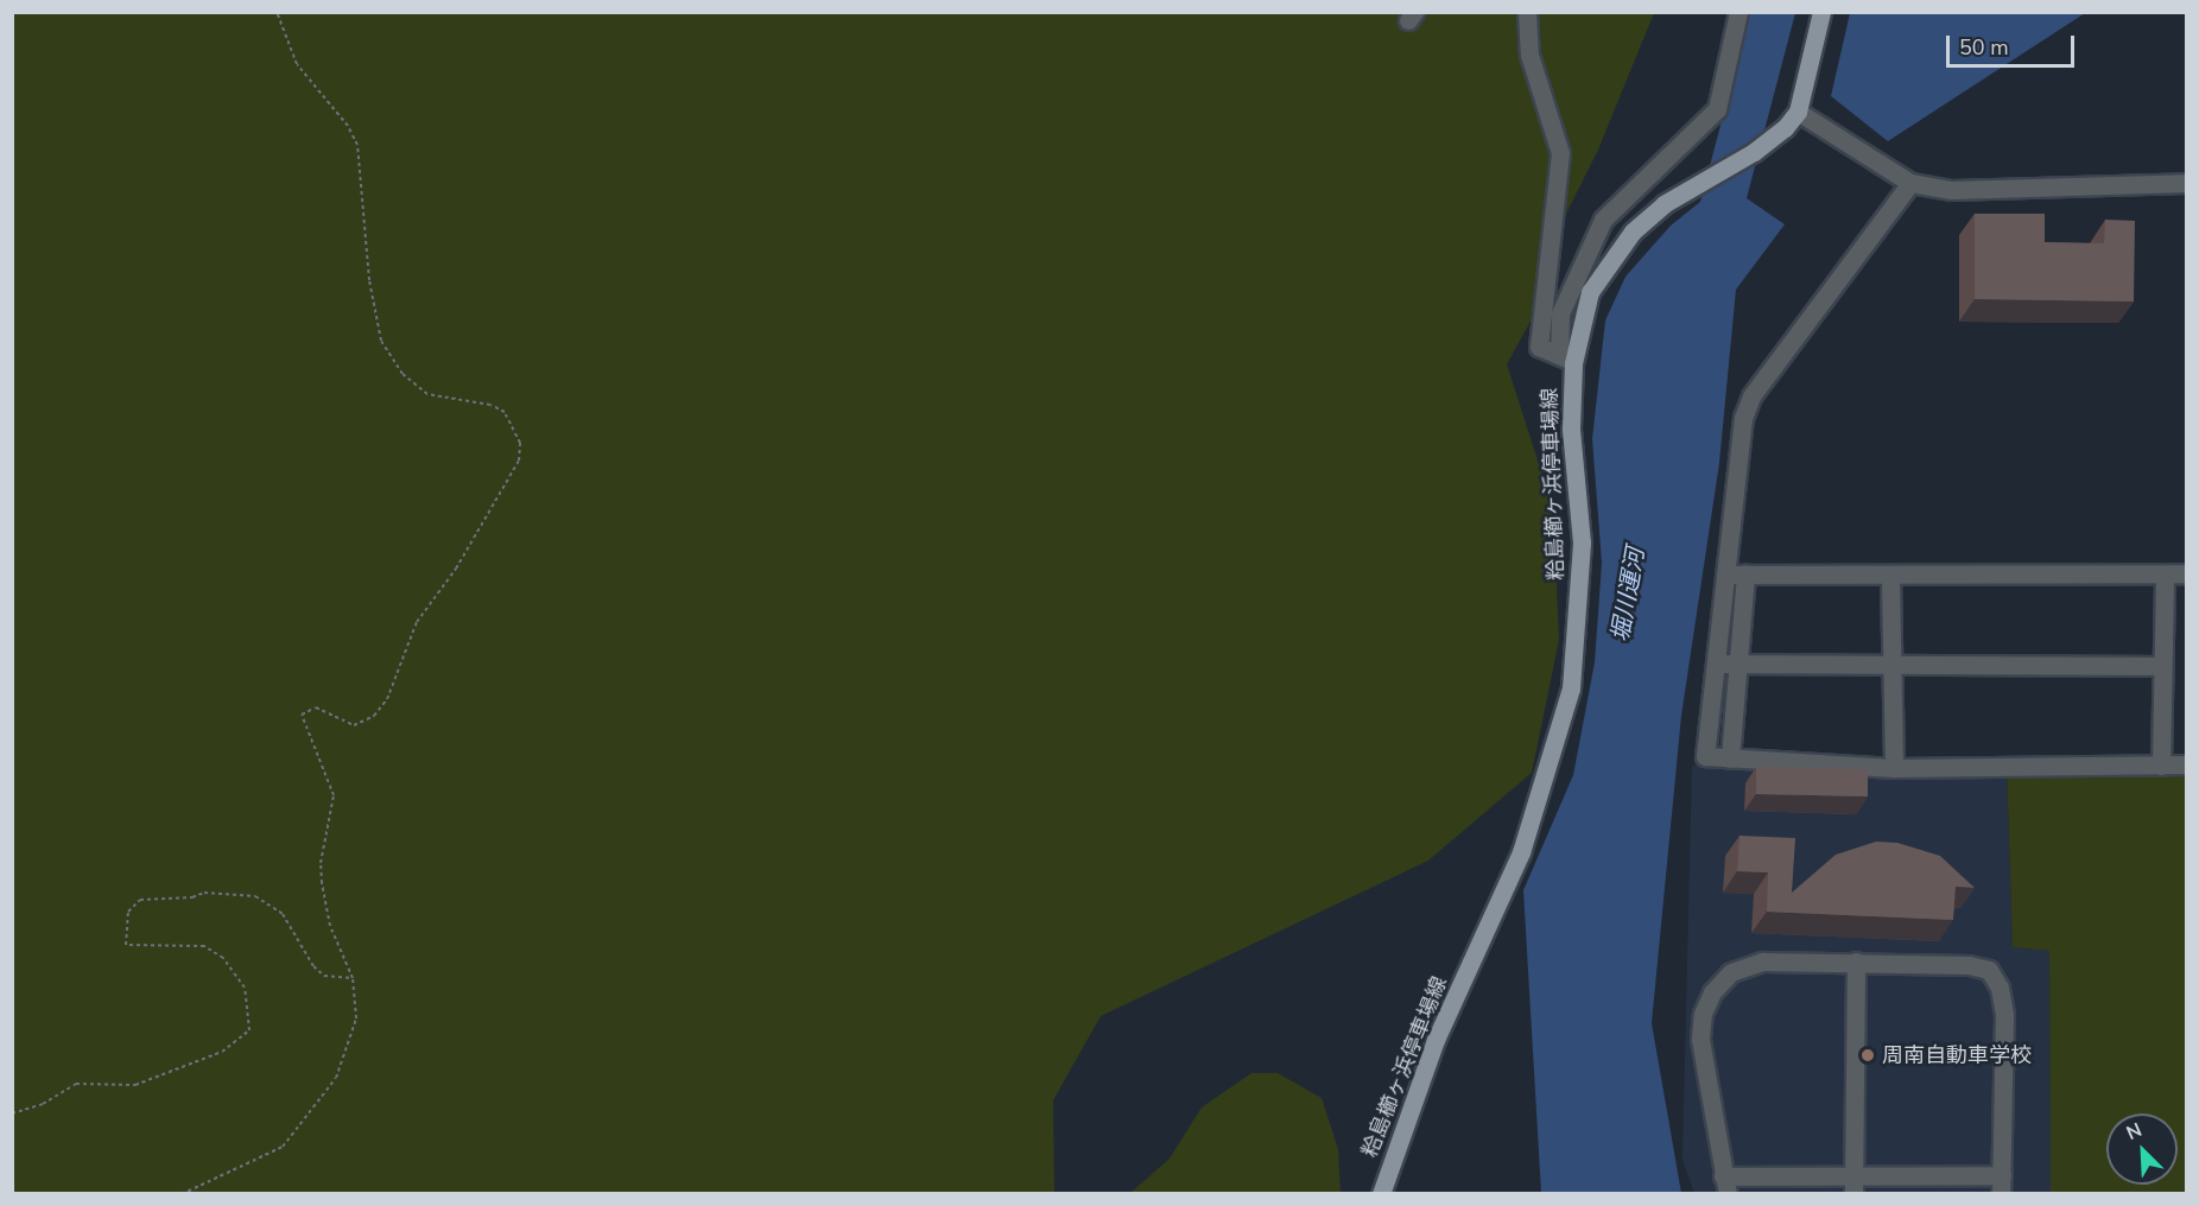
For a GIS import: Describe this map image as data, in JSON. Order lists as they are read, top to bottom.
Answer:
{
  "streets": {
    "main road": ["粭島櫛ヶ浜停車場線"]
  },
  "water": ["堀川運河"],
  "places": ["周南自動車学校"],
  "scale_bar": "50 m",
  "north": "top left"
}
